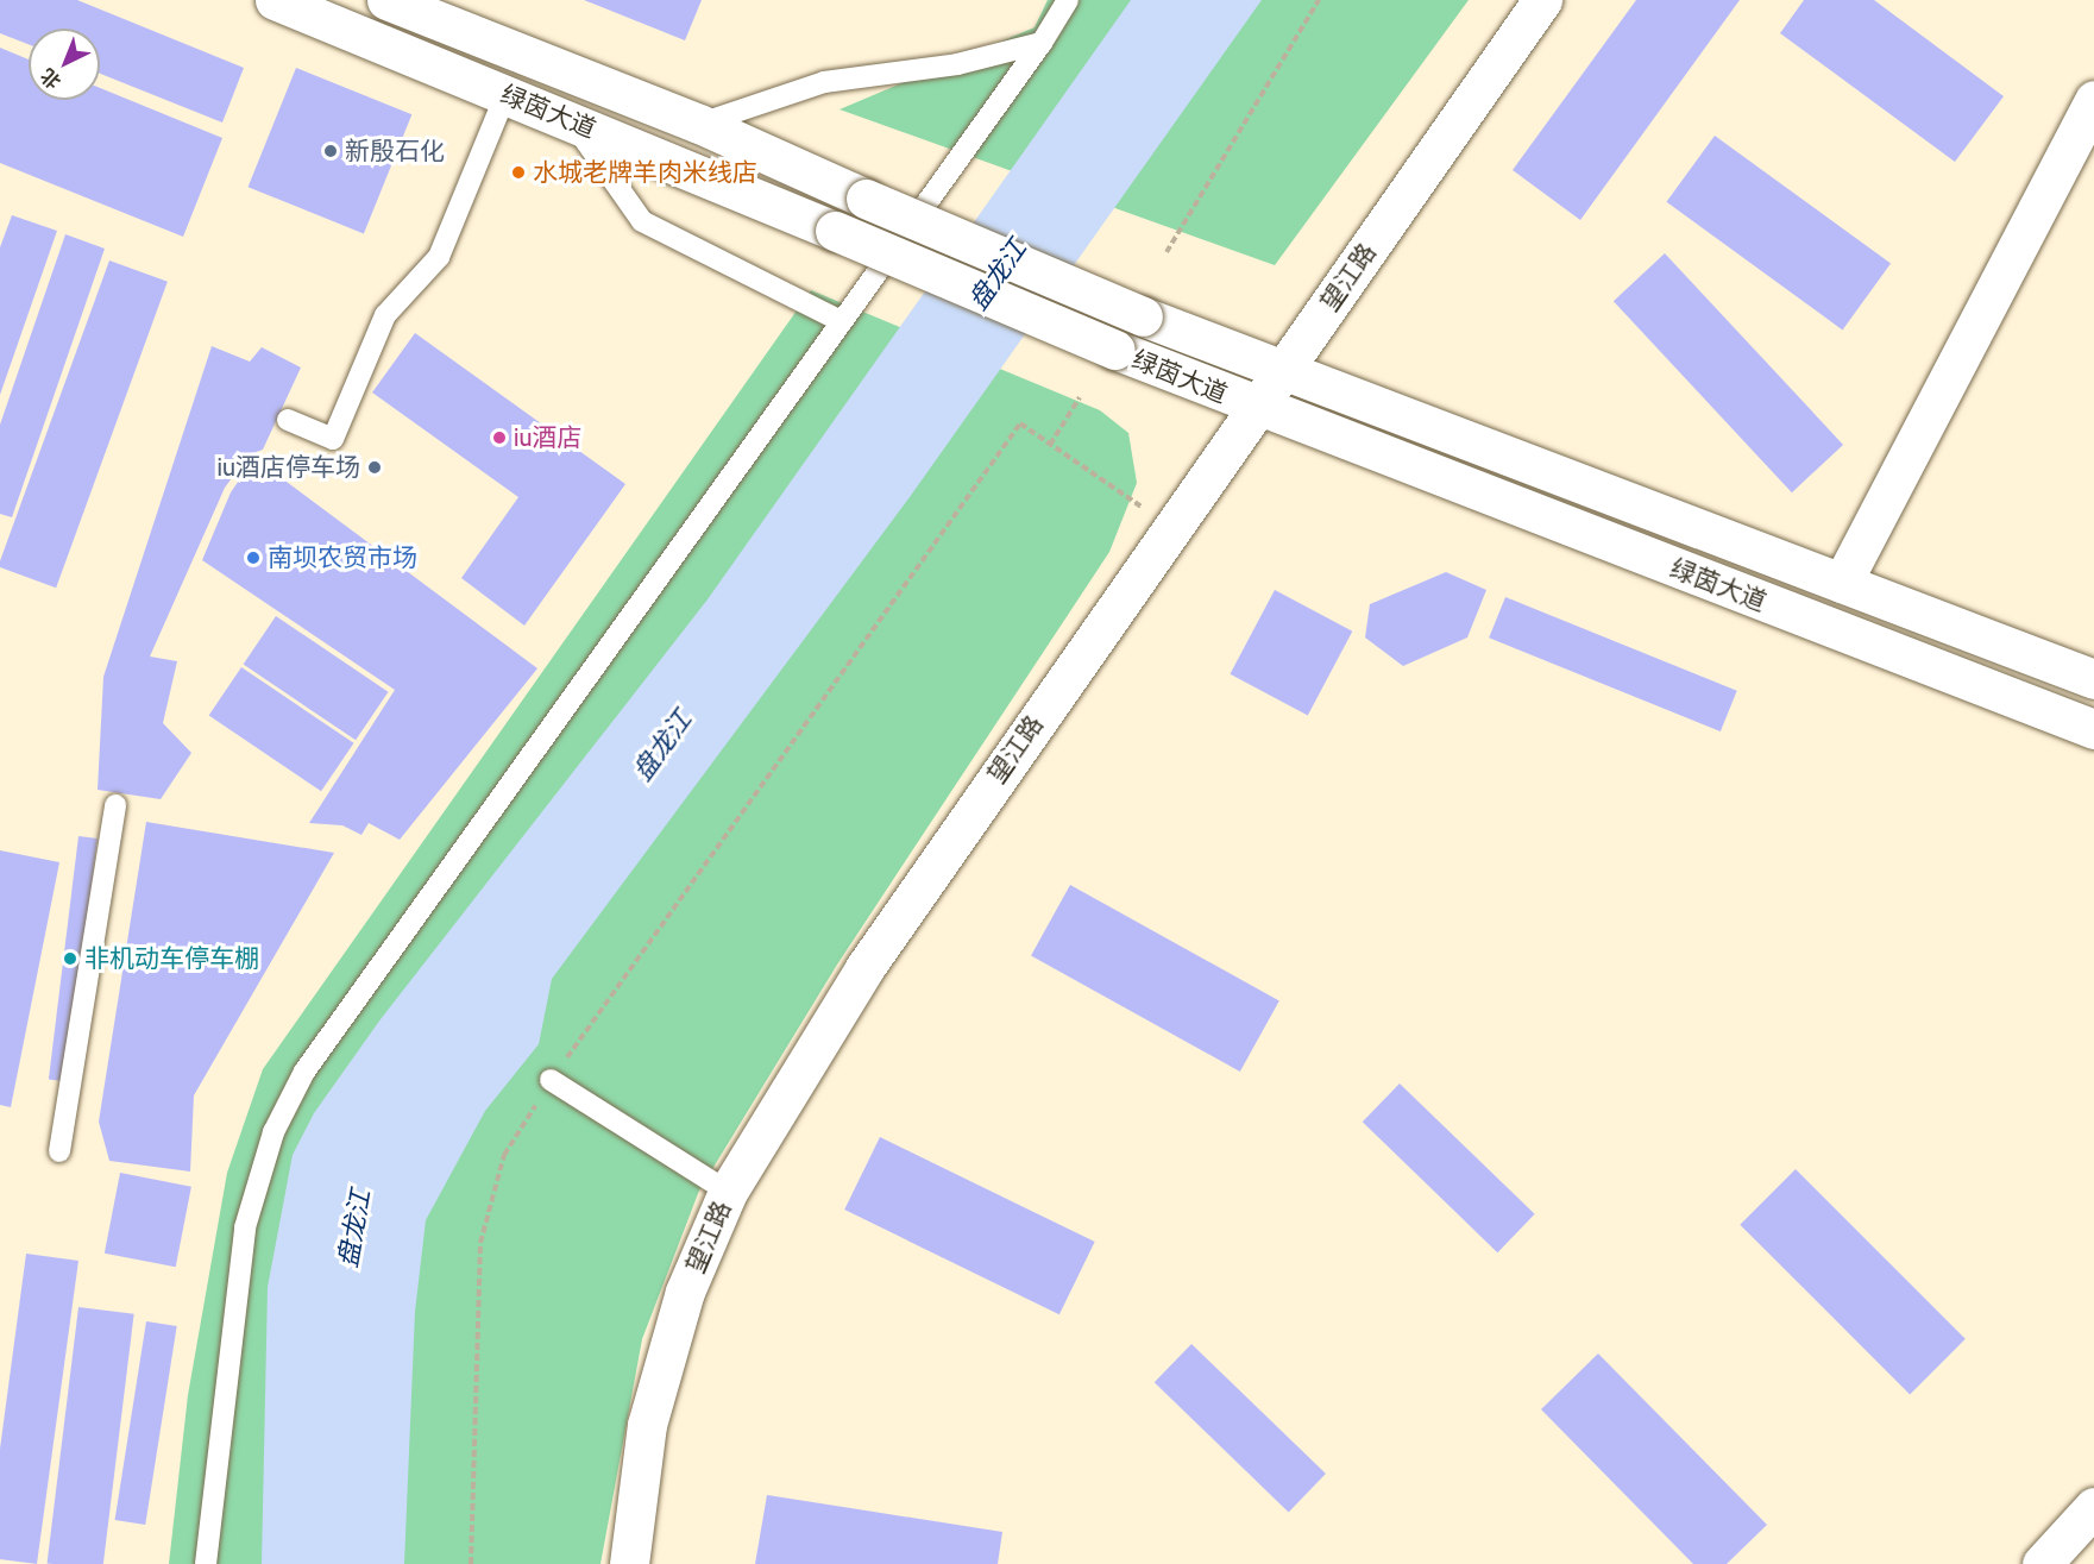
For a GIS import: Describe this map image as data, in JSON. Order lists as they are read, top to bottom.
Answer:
{
  "streets": {
    "main road": ["绿茵大道", "望江路"]
  },
  "crossings": [
    ["绿茵大道", "望江路"]
  ],
  "water": ["盘龙江"],
  "places": [
    "新殷石化",
    "水城老牌羊肉米线店",
    "iu酒店",
    "iu酒店停车场",
    "南坝农贸市场",
    "非机动车停车棚"
  ],
  "north": "bottom left"
}
